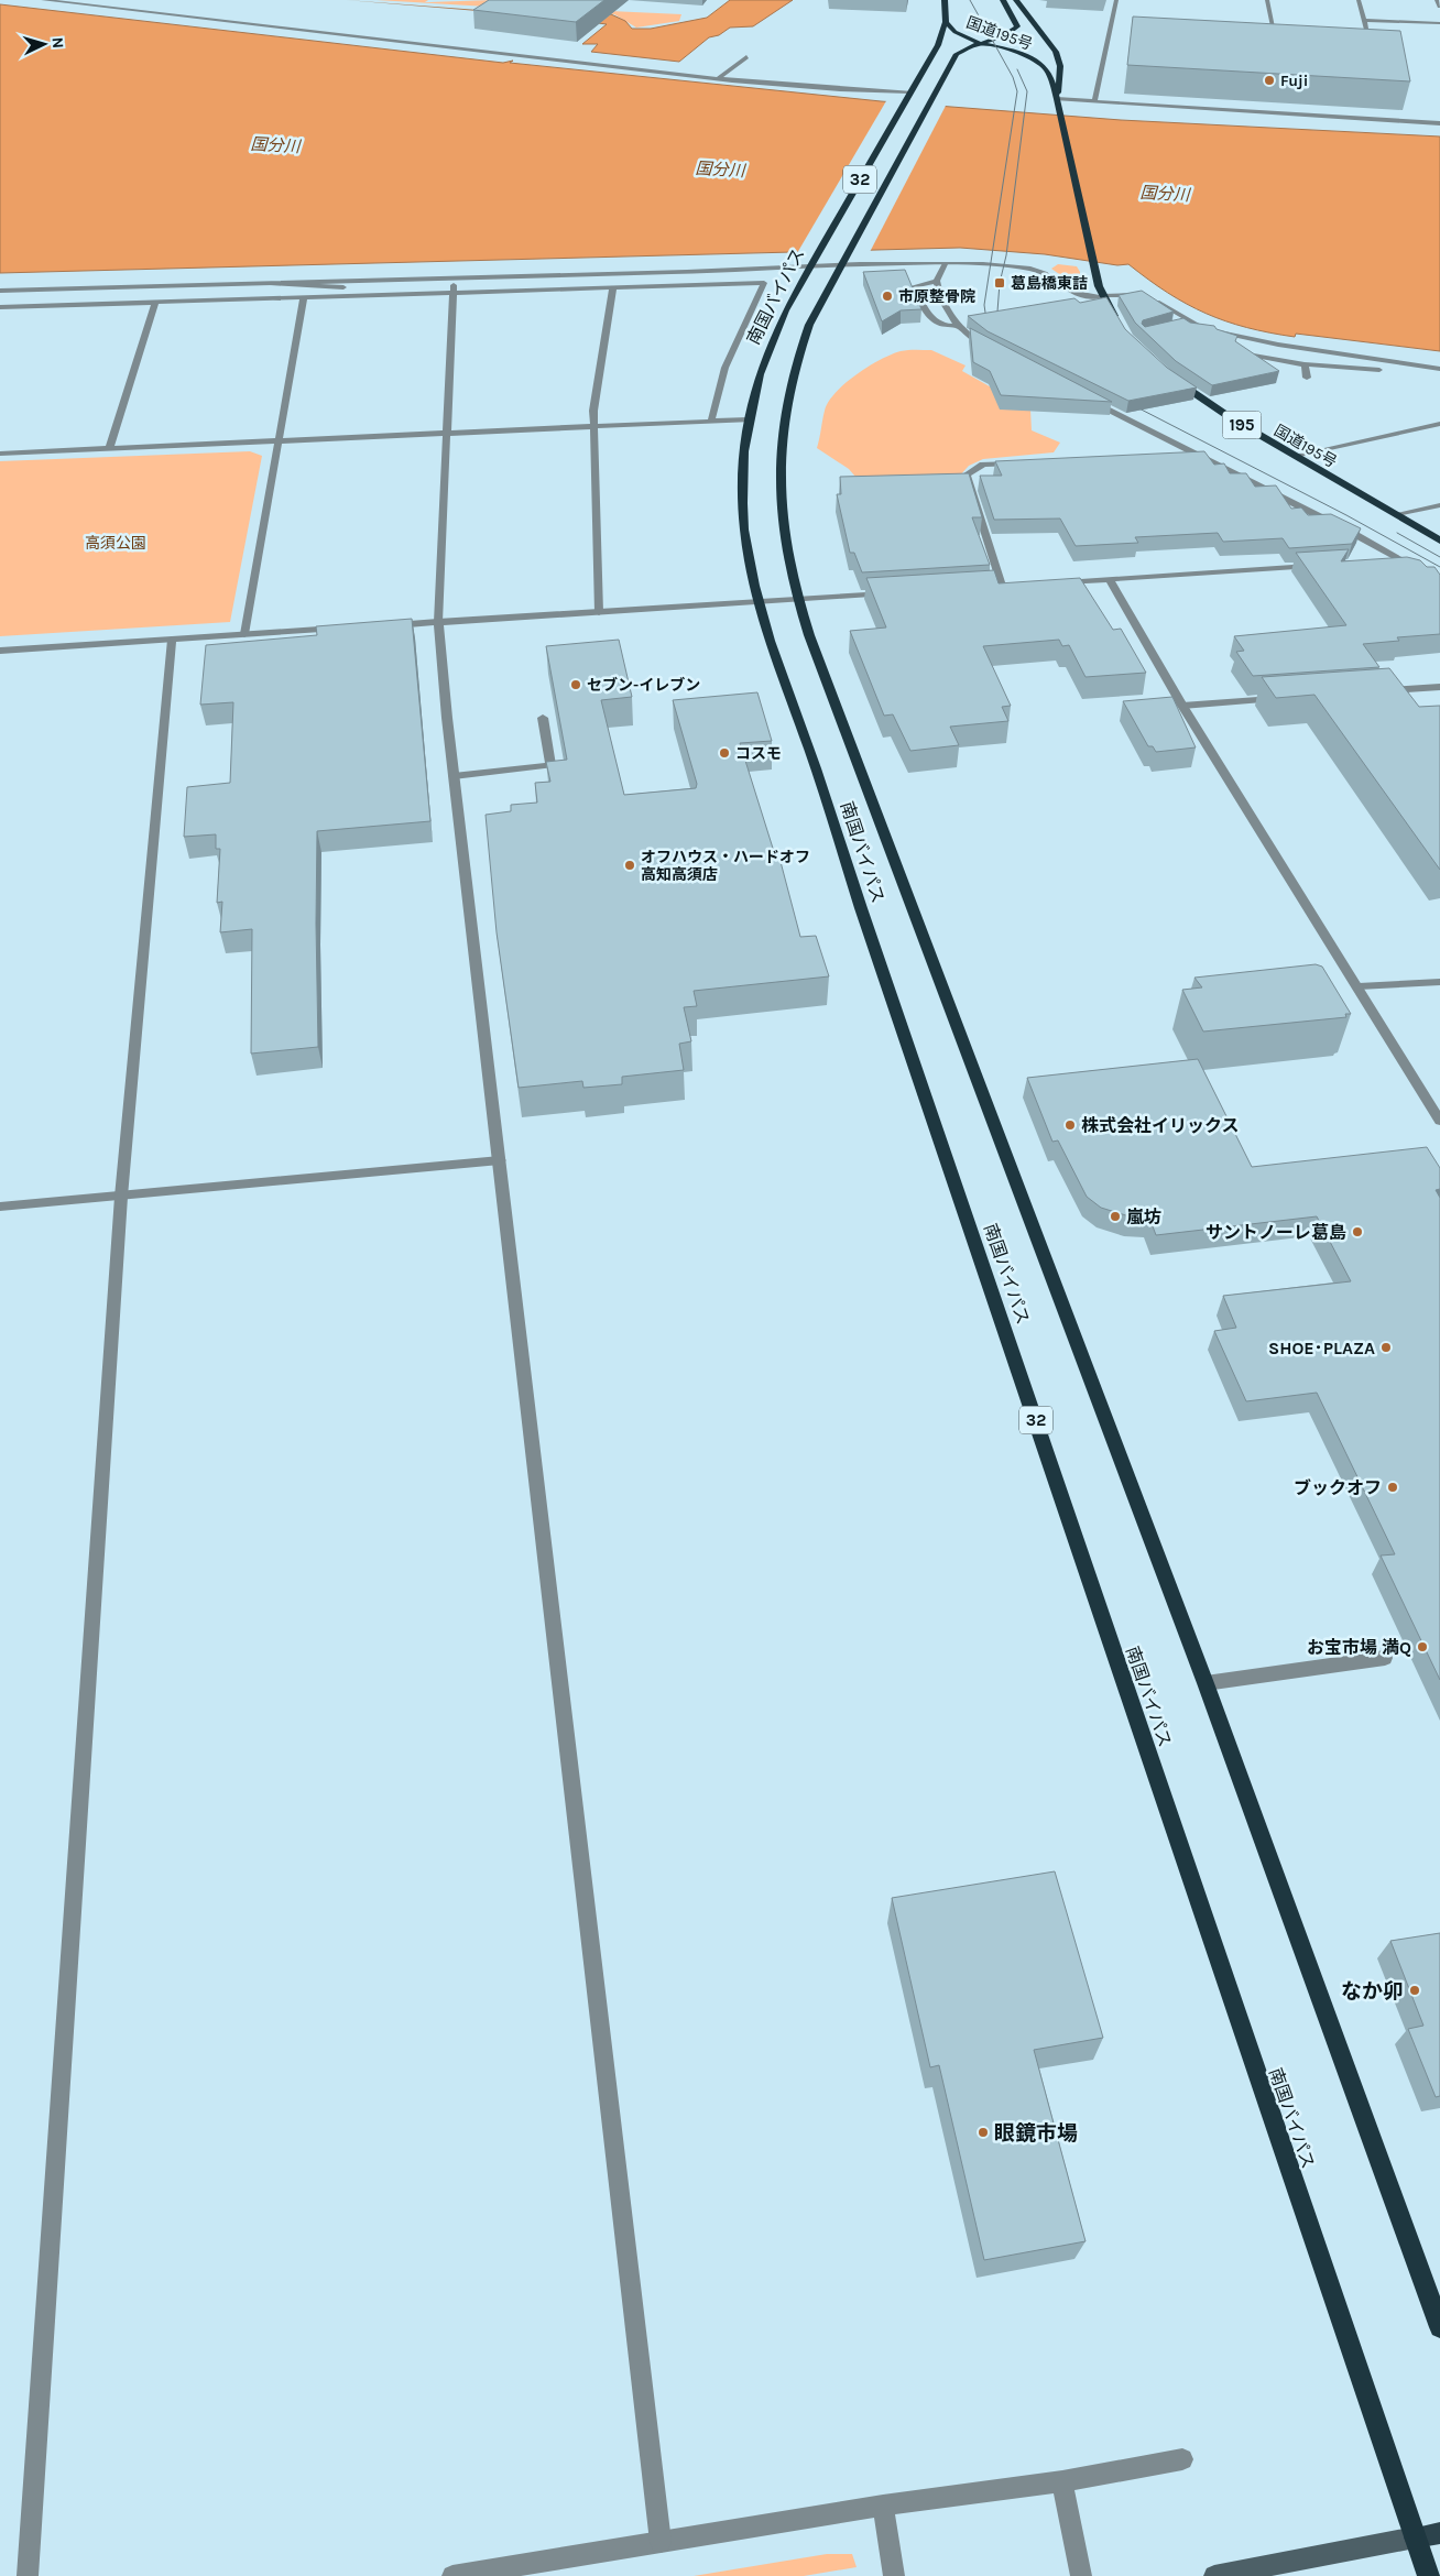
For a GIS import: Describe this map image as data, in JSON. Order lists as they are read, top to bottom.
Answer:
{
  "streets": {
    "highway": [
      "国道195号",
      "32",
      "南国バイパス",
      "195"
    ]
  },
  "crossings": [
    ["国道195号", "南国バイパス"]
  ],
  "water": ["国分川"],
  "parks": ["高須公園"],
  "places": {
    "other": [
      "Fuji",
      "市原整骨院",
      "セブン-イレブン",
      "コスモ",
      "オフハウス・ハードオフ 高知高須店",
      "株式会社イリックス",
      "嵐坊",
      "サントノーレ葛島",
      "SHOE･PLAZA",
      "ブックオフ",
      "お宝市場 満Q",
      "なか卯",
      "眼鏡市場"
    ],
    "transit": ["葛島橋東詰"]
  },
  "north": "right"
}
